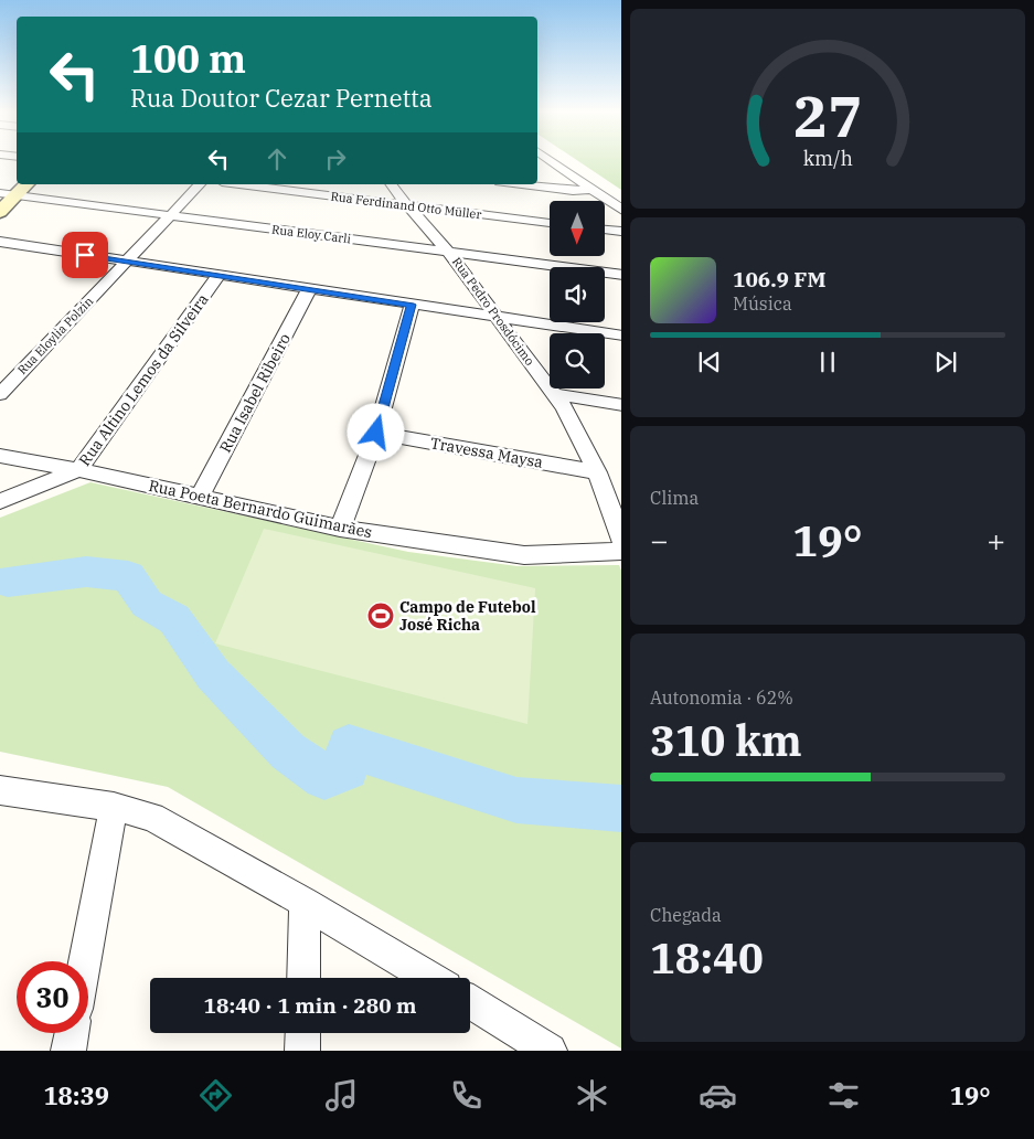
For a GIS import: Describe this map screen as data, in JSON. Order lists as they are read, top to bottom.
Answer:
{
  "streets": {
    "street": [
      "Rua Ferdinand Otto Müller",
      "Rua Eloy Carli",
      "Rua Pedro Prosdócimo",
      "Rua Eloylia Polzin",
      "Rua Altino Lemos da Silveira",
      "Rua Isabel Ribeiro",
      "Travessa Maysa",
      "Rua Poeta Bernardo Guimarães"
    ]
  },
  "crossings": [
    ["Rua Ferdinand Otto Müller", "Rua Pedro Prosdócimo"],
    ["Rua Eloy Carli", "Rua Pedro Prosdócimo"],
    ["Rua Eloy Carli", "Rua Eloylia Polzin"],
    ["Rua Pedro Prosdócimo", "Travessa Maysa"],
    ["Rua Altino Lemos da Silveira", "Rua Poeta Bernardo Guimarães"],
    ["Rua Isabel Ribeiro", "Rua Poeta Bernardo Guimarães"]
  ],
  "places": {
    "sports": ["Campo de Futebol José Richa"]
  },
  "north": "bottom",
  "page": {
    "turn": ["100 m", "Rua Doutor Cezar Pernetta"],
    "song": ["106.9 FM", "Música"],
    "tile": [
      "Clima",
      ["Autonomia · 62%", "310 km"],
      ["Chegada", "18:40"]
    ],
    "heat": ["−", "19°", "+"],
    "limit": "30",
    "trip": "18:40 · 1 min · 280 m",
    "tabs": ["18:39", "19°"],
    "gauge": ["27", "km/h"]
  }
}
